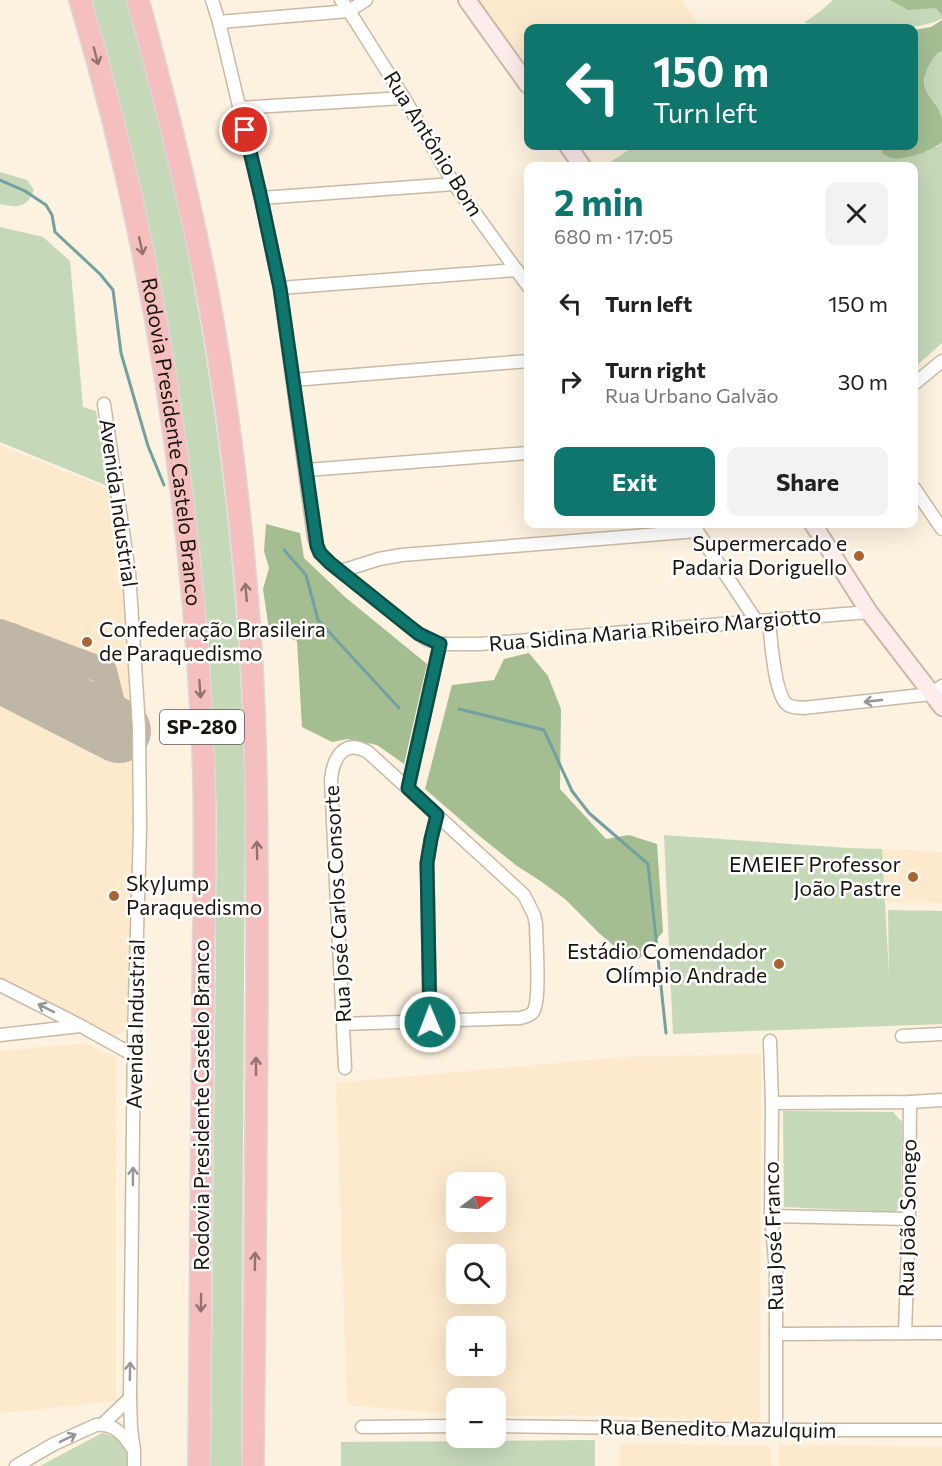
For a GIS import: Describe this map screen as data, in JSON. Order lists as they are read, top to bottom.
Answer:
{
  "streets": {
    "highway": ["Rodovia Presidente Castelo Branco", "SP-280"],
    "street": [
      "Rua Antônio Bom",
      "Avenida Industrial",
      "Rua Sidina Maria Ribeiro Margiotto",
      "Rua José Carlos Consorte",
      "Rua João Sonego",
      "Rua José Franco",
      "Rua Benedito Mazulquim"
    ]
  },
  "crossings": [
    ["Rua José Franco", "Rua Benedito Mazulquim"]
  ],
  "places": [
    "Supermercado e Padaria Doriguello",
    "Confederação Brasileira de Paraquedismo",
    "EMEIEF Professor João Pastre",
    "SkyJump Paraquedismo",
    "Estádio Comendador Olímpio Andrade"
  ],
  "north": "right",
  "page": {
    "turn": ["150 m", "Turn left"],
    "heading": ["2 min", "680 m · 17:05"],
    "list": [
      {
        "name": "Turn left",
        "value": "150 m"
      },
      {
        "name": "Turn right",
        "note": "Rua Urbano Galvão",
        "value": "30 m"
      }
    ],
    "buttons": ["Exit", "Share"],
    "map_buttons": ["+", "−"]
  }
}
